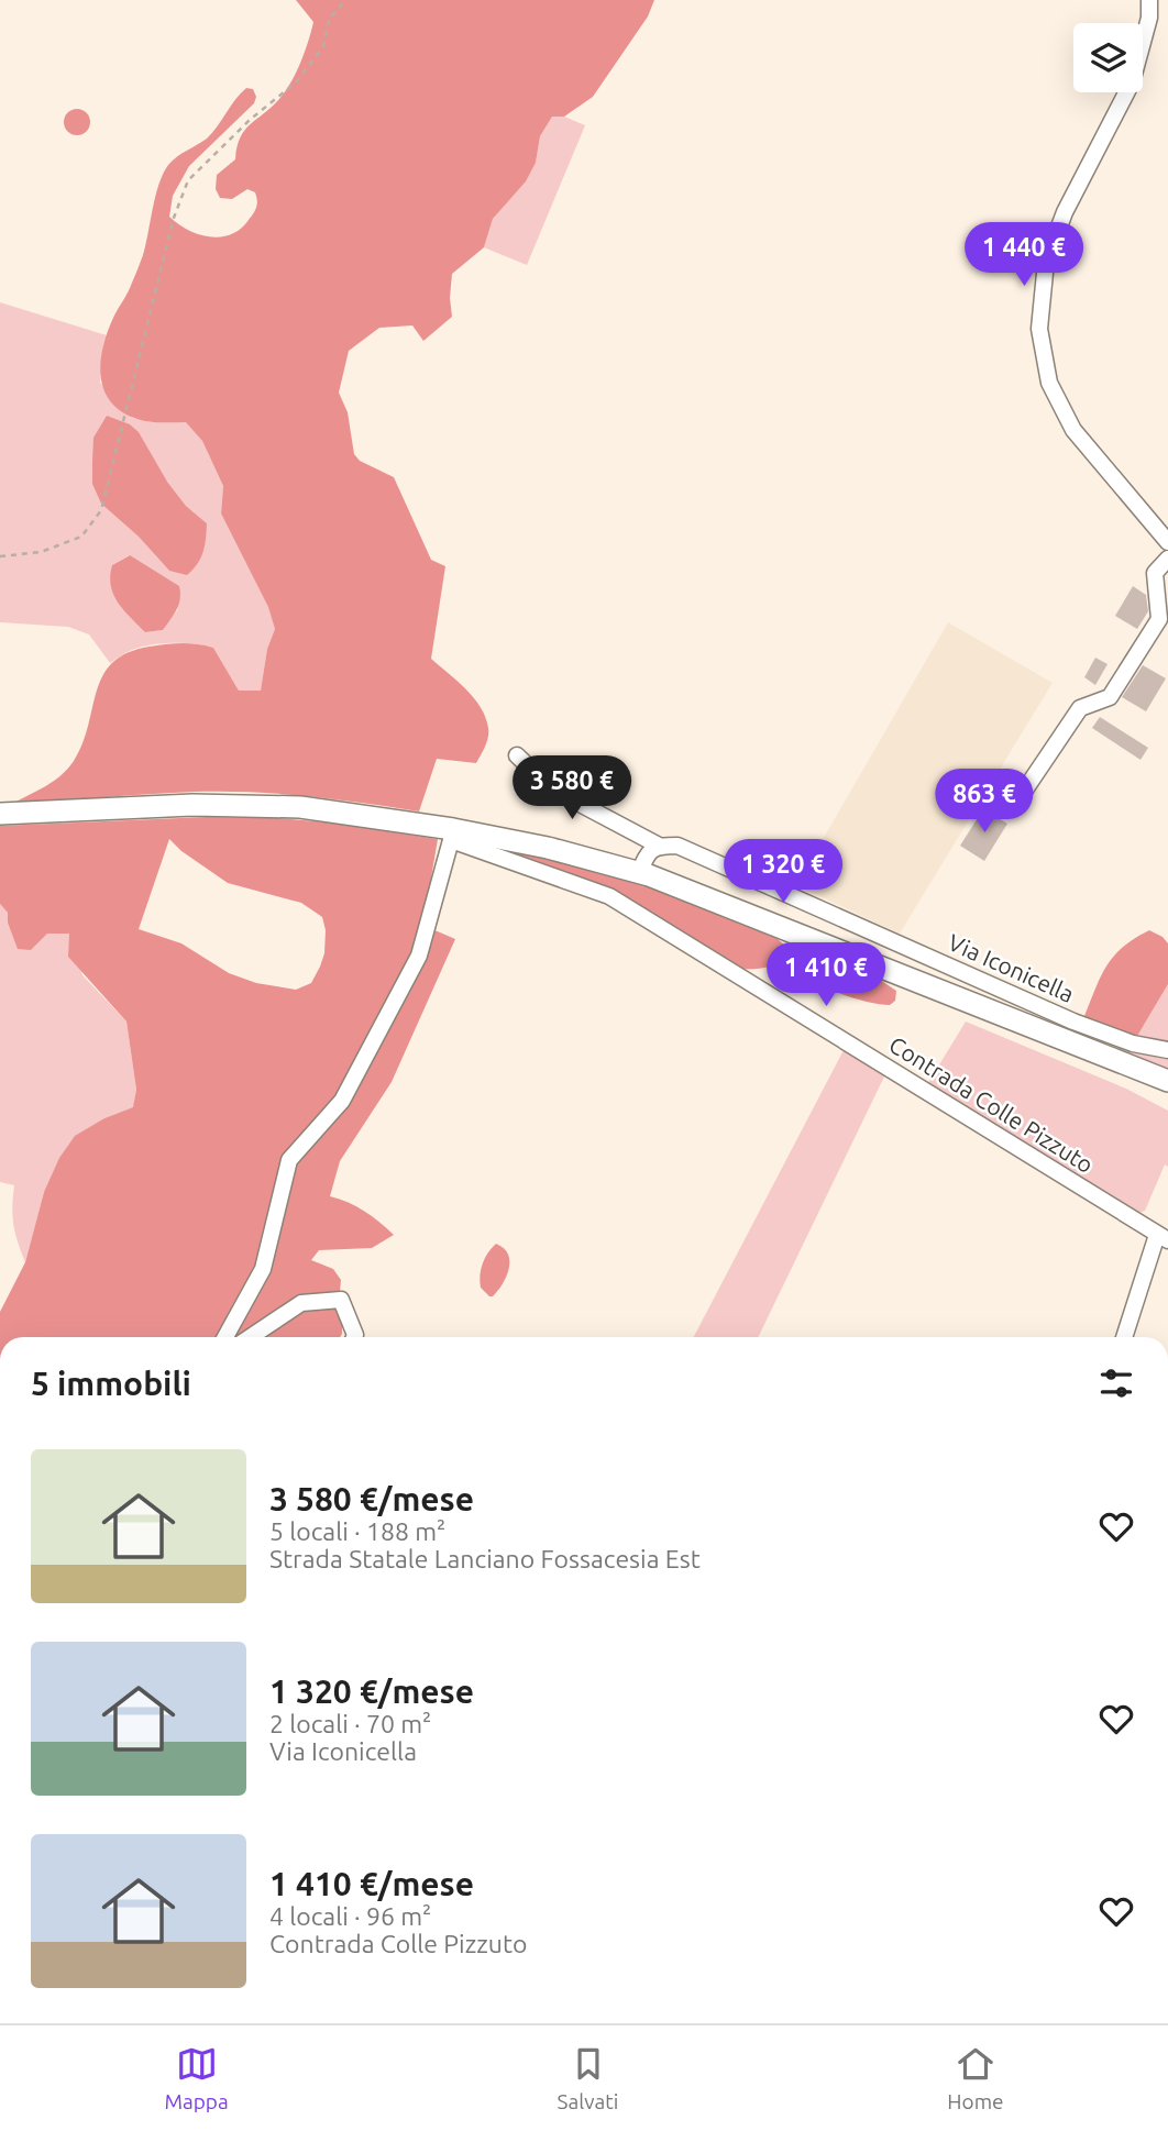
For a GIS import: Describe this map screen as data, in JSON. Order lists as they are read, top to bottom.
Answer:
{
  "streets": {
    "street": ["Via Iconicella", "Contrada Colle Pizzuto"]
  },
  "page": {
    "price": [
      "1 440 €",
      "3 580 €",
      "863 €",
      "1 320 €",
      "1 410 €"
    ],
    "heading": "5 immobili",
    "list": [
      {
        "name": "3 580 €/mese",
        "note": "5 locali · 188 m² · Strada Statale Lanciano Fossacesia Est"
      },
      {
        "name": "1 320 €/mese",
        "note": "2 locali · 70 m² · Via Iconicella"
      },
      {
        "name": "1 410 €/mese",
        "note": "4 locali · 96 m² · Contrada Colle Pizzuto"
      }
    ],
    "tabs": ["Mappa", "Salvati", "Home"]
  }
}
